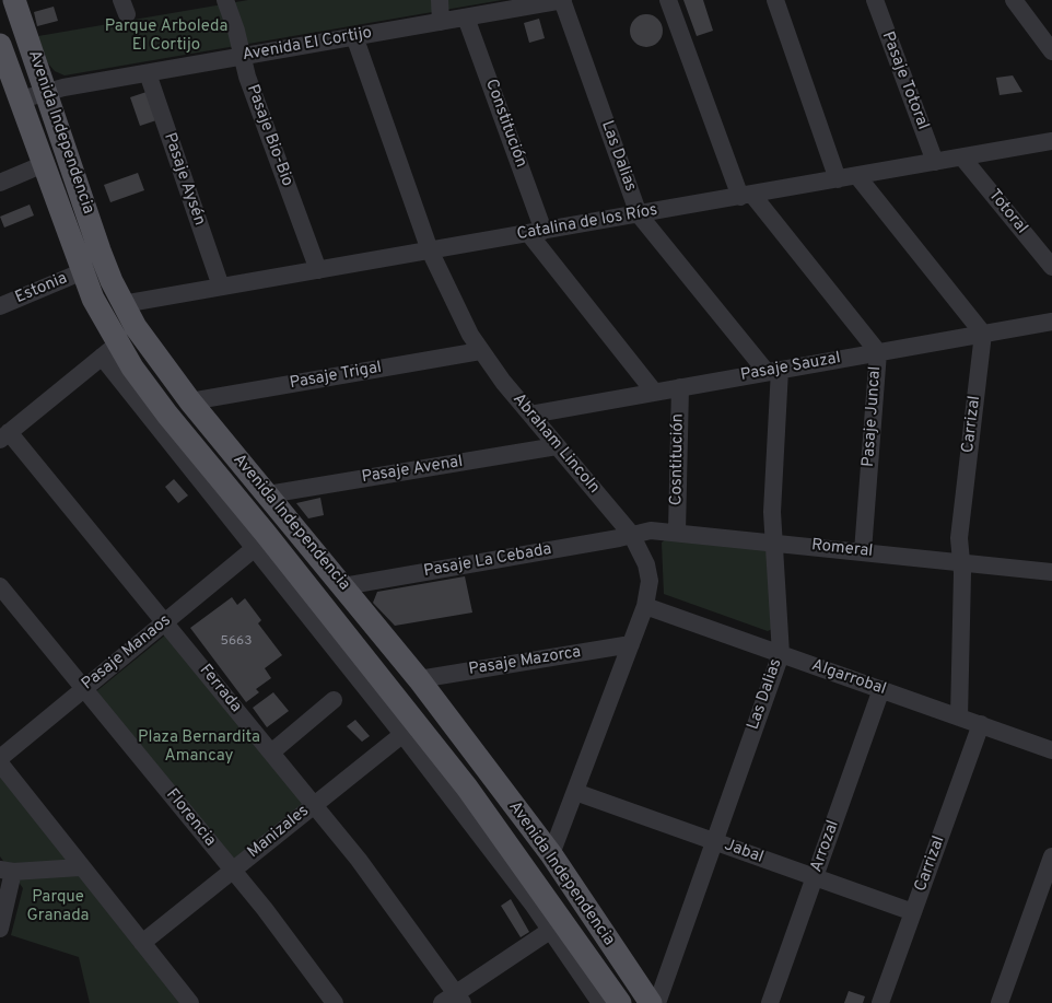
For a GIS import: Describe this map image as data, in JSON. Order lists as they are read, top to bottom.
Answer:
{
  "streets": {
    "main road": ["Avenida Independencia"],
    "street": [
      "Avenida El Cortijo",
      "Pasaje Totoral",
      "Constitución",
      "Pasaje Bio-Bio",
      "Las Dalias",
      "Pasaje Aysén",
      "Totoral",
      "Catalina de los Ríos",
      "Estonia",
      "Pasaje Sauzal",
      "Pasaje Trigal",
      "Pasaje Juncal",
      "Carrizal",
      "Abraham Lincoln",
      "Cosntitución",
      "Pasaje Avenal",
      "Romeral",
      "Pasaje La Cebada",
      "Pasaje Manaos",
      "Pasaje Mazorca",
      "Algarrobal",
      "Ferrada",
      "Florencia",
      "Manizales",
      "Arrozal",
      "Jabal"
    ]
  },
  "crossings": [
    ["Avenida El Cortijo", "Constitución"],
    ["Avenida El Cortijo", "Avenida Independencia"],
    ["Avenida El Cortijo", "Pasaje Bio-Bio"],
    ["Avenida El Cortijo", "Las Dalias"],
    ["Avenida El Cortijo", "Pasaje Aysén"],
    ["Avenida El Cortijo", "Abraham Lincoln"],
    ["Pasaje Totoral", "Catalina de los Ríos"],
    ["Constitución", "Catalina de los Ríos"],
    ["Constitución", "Pasaje Sauzal"],
    ["Avenida Independencia", "Catalina de los Ríos"],
    ["Avenida Independencia", "Estonia"],
    ["Avenida Independencia", "Pasaje Trigal"],
    ["Avenida Independencia", "Abraham Lincoln"],
    ["Avenida Independencia", "Pasaje Avenal"],
    ["Avenida Independencia", "Pasaje La Cebada"],
    ["Avenida Independencia", "Pasaje Manaos"],
    ["Avenida Independencia", "Pasaje Mazorca"],
    ["Avenida Independencia", "Manizales"],
    ["Pasaje Bio-Bio", "Catalina de los Ríos"],
    ["Las Dalias", "Catalina de los Ríos"],
    ["Las Dalias", "Pasaje Sauzal"],
    ["Las Dalias", "Romeral"],
    ["Las Dalias", "Algarrobal"],
    ["Las Dalias", "Jabal"],
    ["Pasaje Aysén", "Catalina de los Ríos"],
    ["Totoral", "Catalina de los Ríos"],
    ["Catalina de los Ríos", "Pasaje Juncal"],
    ["Catalina de los Ríos", "Abraham Lincoln"],
    ["Pasaje Sauzal", "Pasaje Juncal"],
    ["Pasaje Sauzal", "Carrizal"],
    ["Pasaje Sauzal", "Abraham Lincoln"],
    ["Pasaje Sauzal", "Cosntitución"],
    ["Pasaje Trigal", "Abraham Lincoln"],
    ["Pasaje Juncal", "Romeral"],
    ["Carrizal", "Romeral"],
    ["Carrizal", "Algarrobal"],
    ["Carrizal", "Jabal"],
    ["Abraham Lincoln", "Pasaje Avenal"],
    ["Abraham Lincoln", "Romeral"],
    ["Abraham Lincoln", "Pasaje La Cebada"],
    ["Abraham Lincoln", "Pasaje Mazorca"],
    ["Abraham Lincoln", "Algarrobal"],
    ["Abraham Lincoln", "Jabal"],
    ["Cosntitución", "Romeral"],
    ["Romeral", "Pasaje La Cebada"],
    ["Pasaje Manaos", "Ferrada"],
    ["Pasaje Manaos", "Florencia"],
    ["Algarrobal", "Arrozal"],
    ["Ferrada", "Manizales"],
    ["Florencia", "Manizales"],
    ["Arrozal", "Jabal"]
  ],
  "parks": ["Parque Arboleda El Cortijo", "Plaza Bernardita Amancay", "Parque Granada"],
  "house_numbers": ["5663"]
}
